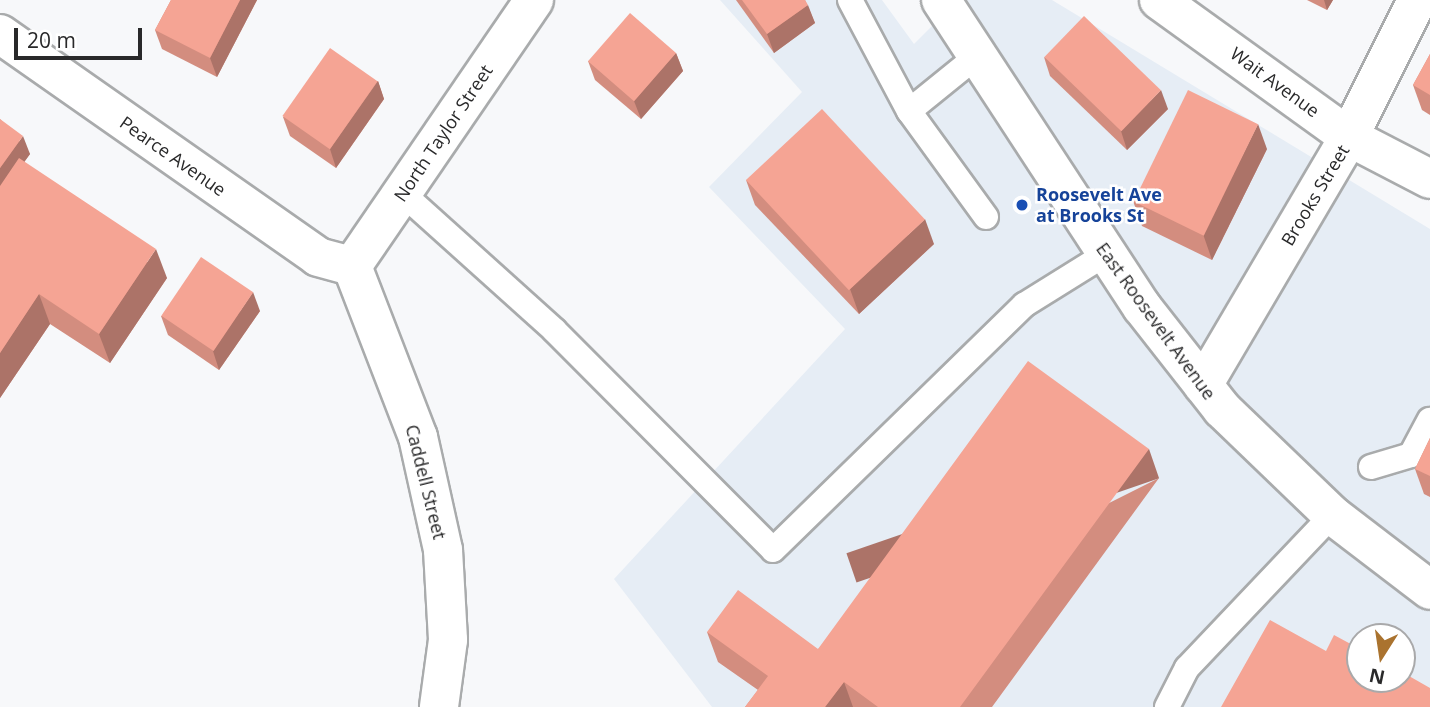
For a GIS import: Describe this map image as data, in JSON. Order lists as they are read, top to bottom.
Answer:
{
  "streets": {
    "street": [
      "Wait Avenue",
      "North Taylor Street",
      "Pearce Avenue",
      "Brooks Street",
      "East Roosevelt Avenue",
      "Caddell Street"
    ]
  },
  "crossings": [
    ["Wait Avenue", "Brooks Street"],
    ["North Taylor Street", "Pearce Avenue"],
    ["North Taylor Street", "Caddell Street"],
    ["Pearce Avenue", "Caddell Street"],
    ["Brooks Street", "East Roosevelt Avenue"]
  ],
  "places": ["Roosevelt Ave at Brooks St"],
  "scale_bar": "20 m",
  "north": "bottom"
}
